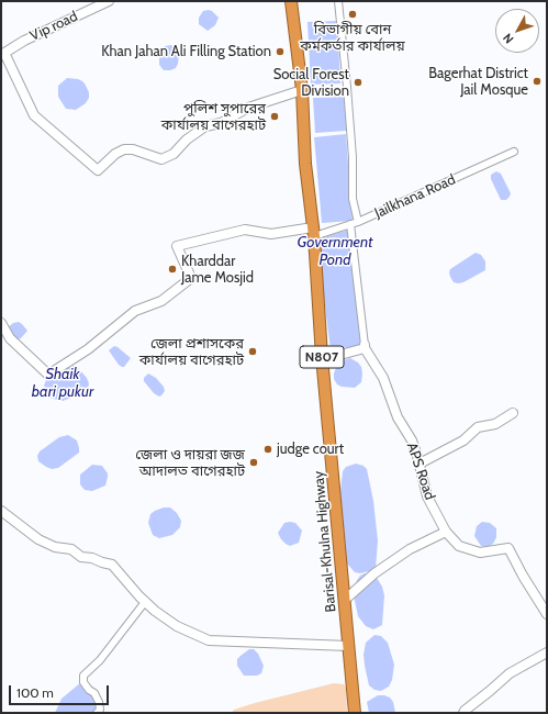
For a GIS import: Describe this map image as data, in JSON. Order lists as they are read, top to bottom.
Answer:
{
  "streets": {
    "highway": ["N807", "Barisal-Khulna Highway"],
    "street": ["Vip road", "Jailkhana Road", "APS Road"]
  },
  "crossings": [
    ["Jailkhana Road", "Barisal-Khulna Highway"]
  ],
  "water": ["Government Pond", "Shaik bari pukur"],
  "places": [
    "বিভাগীয় বোন কর্মকর্তার কার্যালয়",
    "Khan Jahan Ali Filling Station",
    "Bagerhat District Jail Mosque",
    "Social Forest Division",
    "পুলিশ সুপারের কার্যালয় বাগেরহাট",
    "Kharddar Jame Mosjid",
    "জেলা প্রশাসকের কার্যালয় বাগেরহাট",
    "judge court",
    "জেলা ও দায়রা জজ আদালত বাগেরহাট"
  ],
  "scale_bar": "100 m",
  "north": "bottom left"
}
